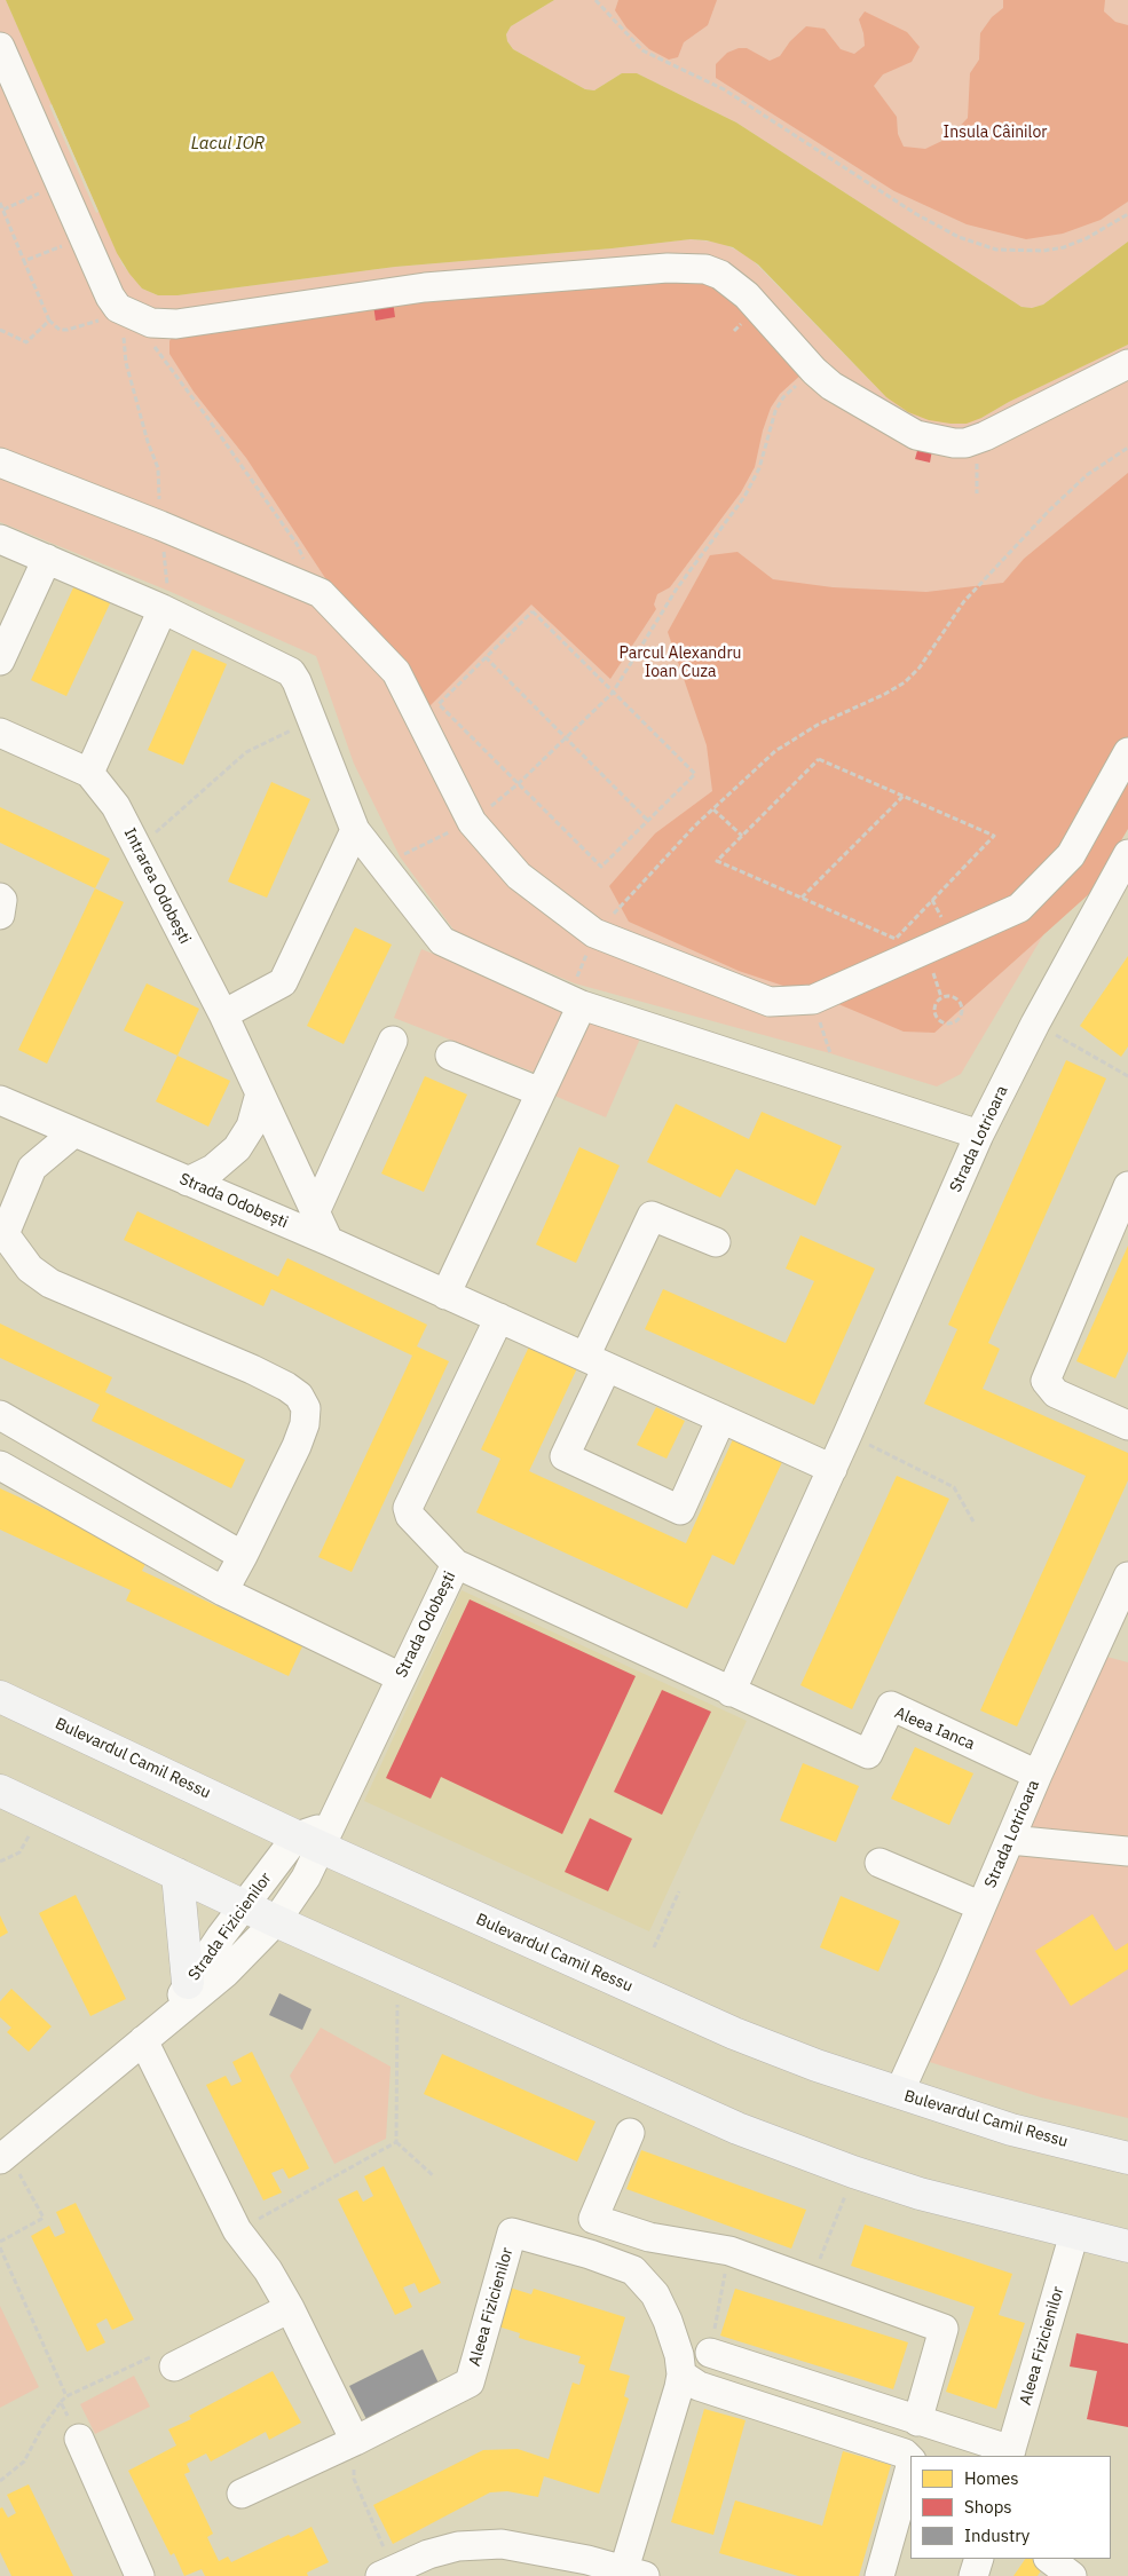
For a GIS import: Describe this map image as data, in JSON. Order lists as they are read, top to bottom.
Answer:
{
  "streets": {
    "main road": ["Bulevardul Camil Ressu"],
    "street": [
      "Intrarea Odobești",
      "Strada Lotrioara",
      "Strada Odobești",
      "Aleea Ianca",
      "Strada Fizicienilor",
      "Aleea Fizicienilor"
    ]
  },
  "crossings": [
    ["Intrarea Odobești", "Strada Odobești"],
    ["Strada Lotrioara", "Aleea Ianca"],
    ["Strada Lotrioara", "Bulevardul Camil Ressu"],
    ["Strada Odobești", "Aleea Ianca"],
    ["Strada Odobești", "Bulevardul Camil Ressu"],
    ["Strada Odobești", "Strada Fizicienilor"],
    ["Bulevardul Camil Ressu", "Strada Fizicienilor"]
  ],
  "water": ["Lacul IOR"],
  "parks": ["Insula Câinilor", "Parcul Alexandru Ioan Cuza"],
  "legend": ["Homes", "Shops", "Industry"]
}
